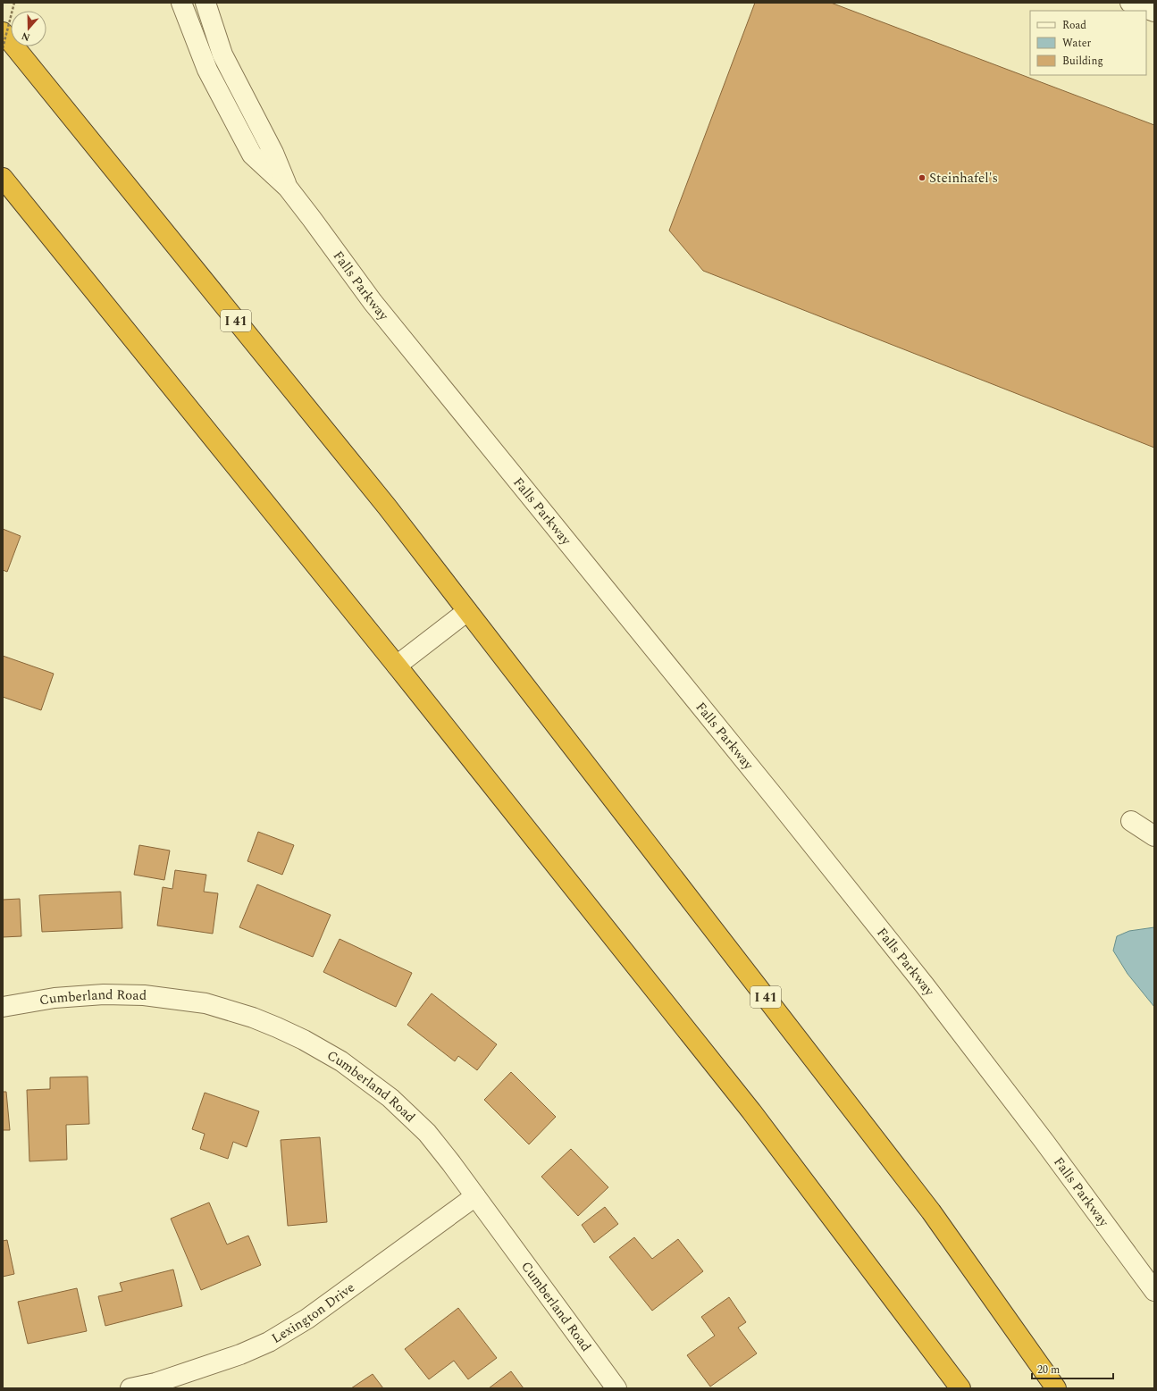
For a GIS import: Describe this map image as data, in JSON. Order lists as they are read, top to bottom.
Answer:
{
  "streets": {
    "highway": ["I 41"],
    "street": ["Falls Parkway", "Cumberland Road", "Lexington Drive"]
  },
  "crossings": [
    ["Cumberland Road", "Lexington Drive"]
  ],
  "places": ["Steinhafel's"],
  "legend": ["Road", "Water", "Building"],
  "scale_bar": "20 m",
  "north": "bottom"
}
